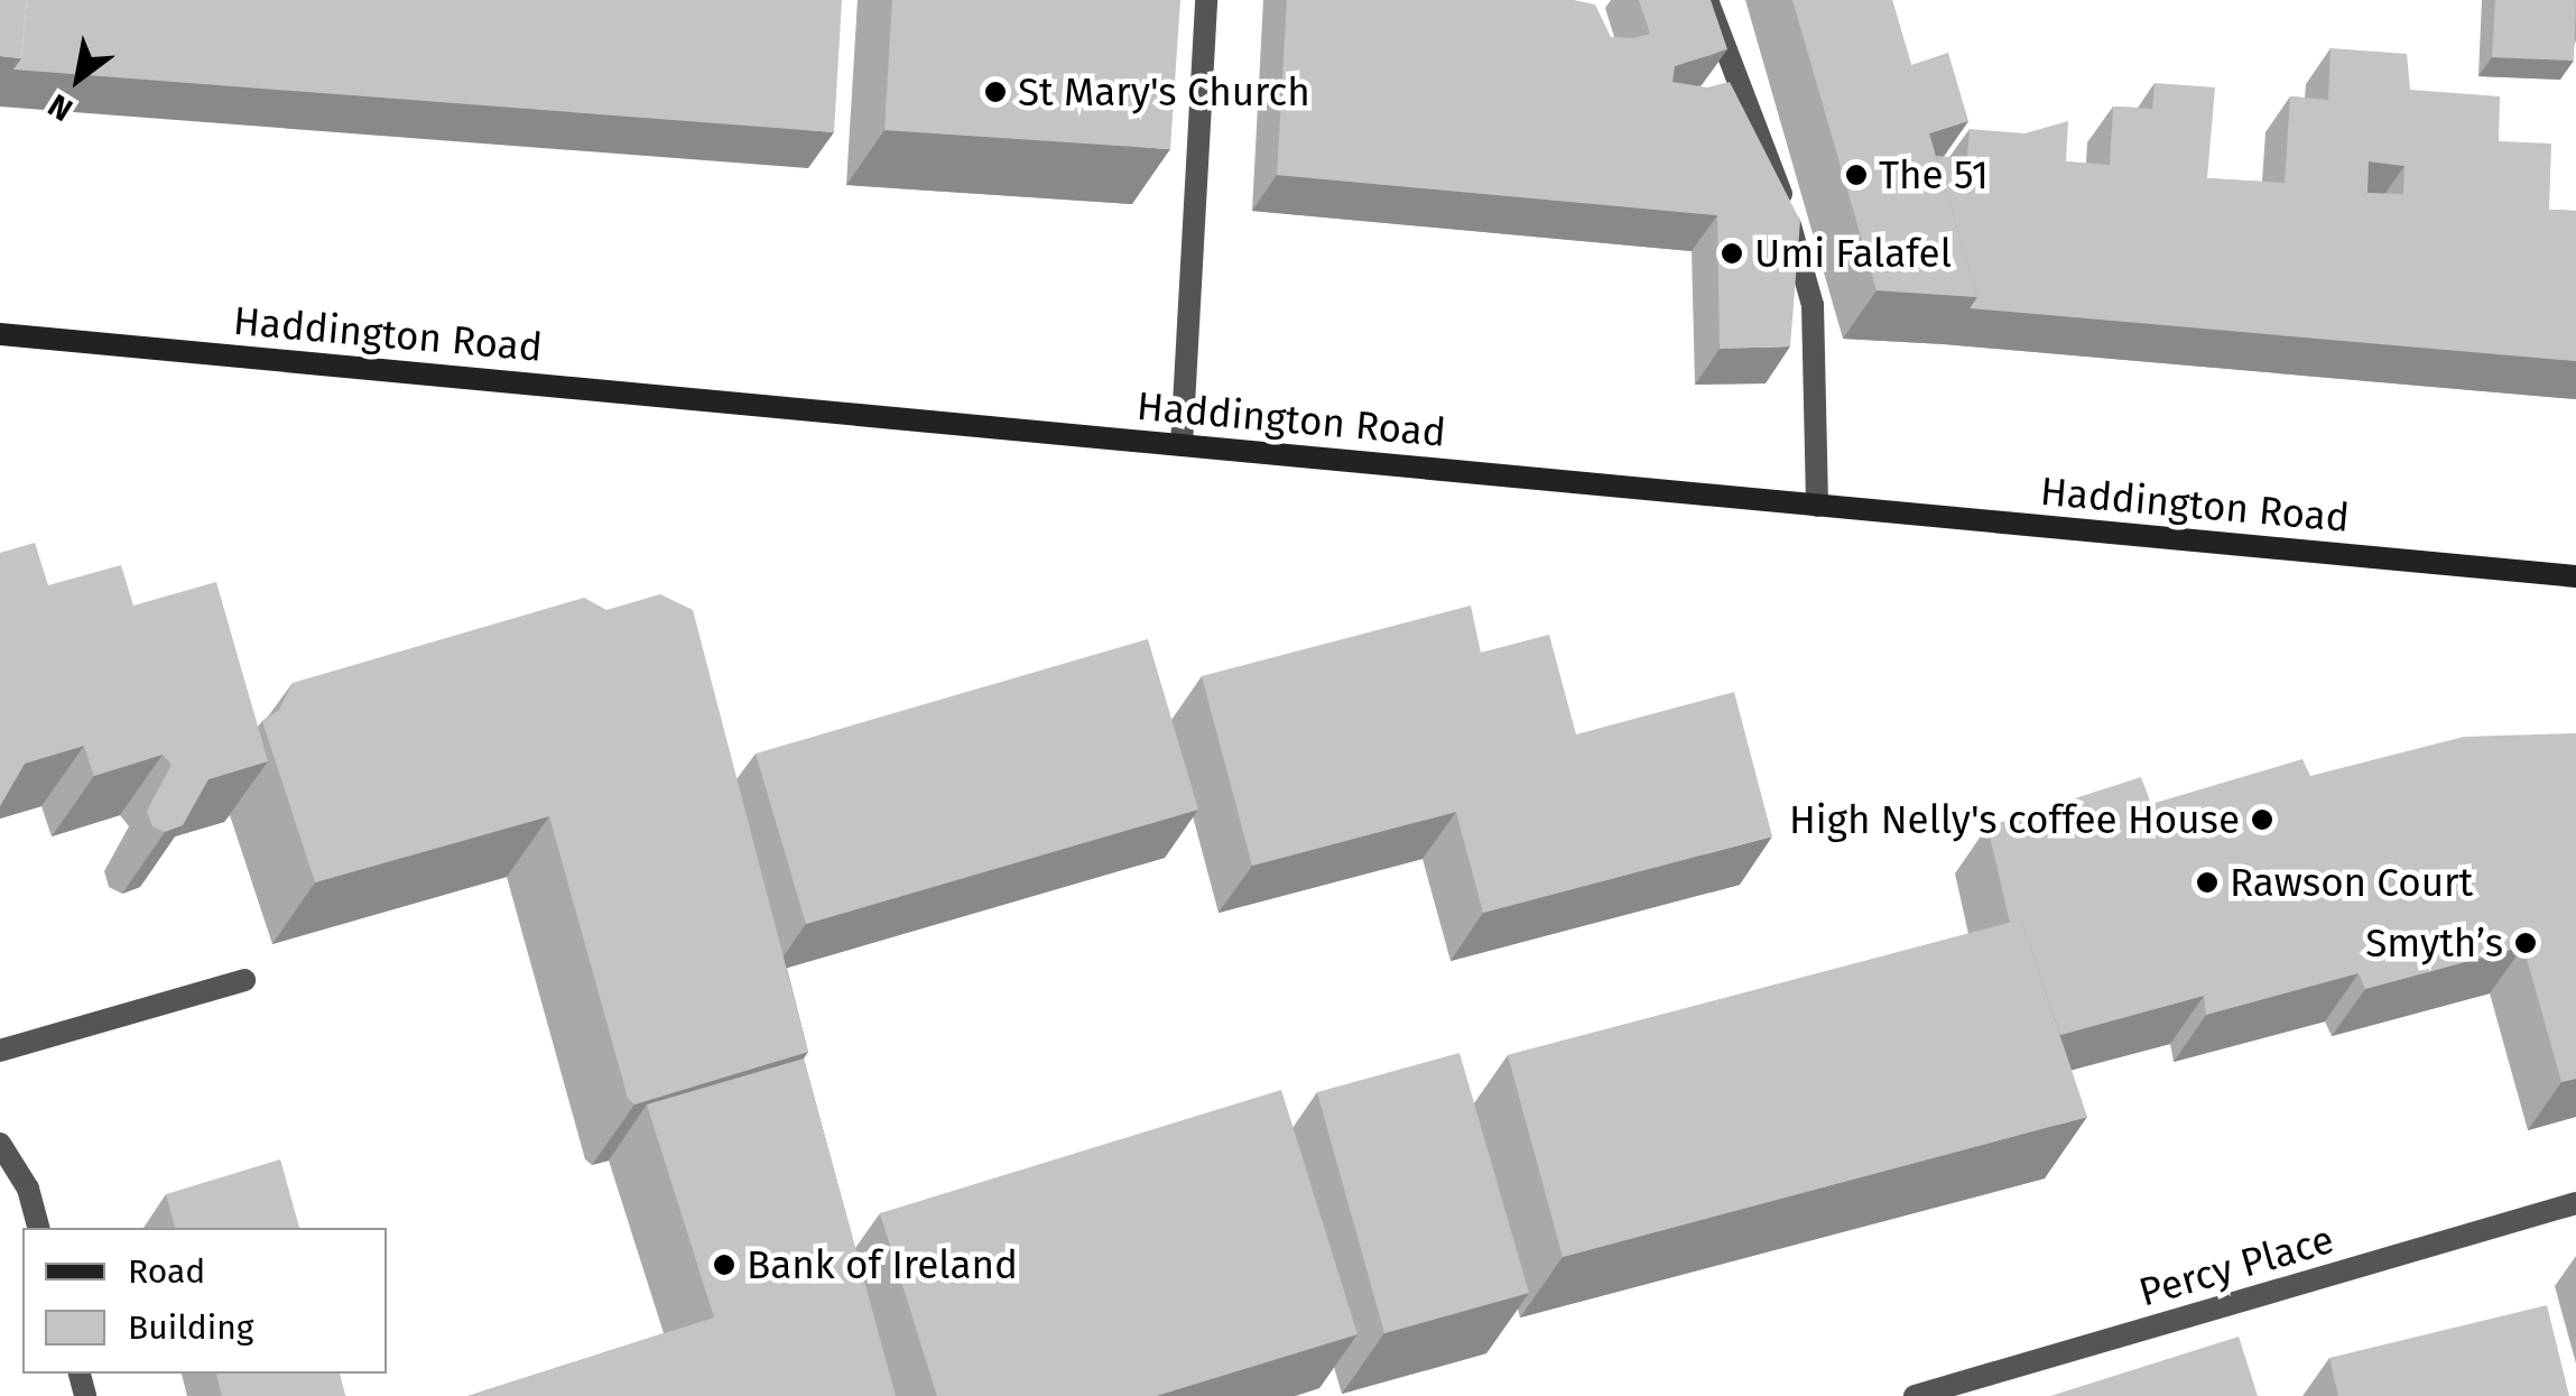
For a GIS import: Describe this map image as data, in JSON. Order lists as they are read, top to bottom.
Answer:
{
  "streets": {
    "main road": ["Haddington Road"],
    "street": ["Percy Place"]
  },
  "places": [
    "St Mary's Church",
    "The 51",
    "Umi Falafel",
    "High Nelly's coffee House",
    "Rawson Court",
    "Smyth’s",
    "Bank of Ireland"
  ],
  "legend": ["Road", "Building"],
  "north": "bottom left"
}
